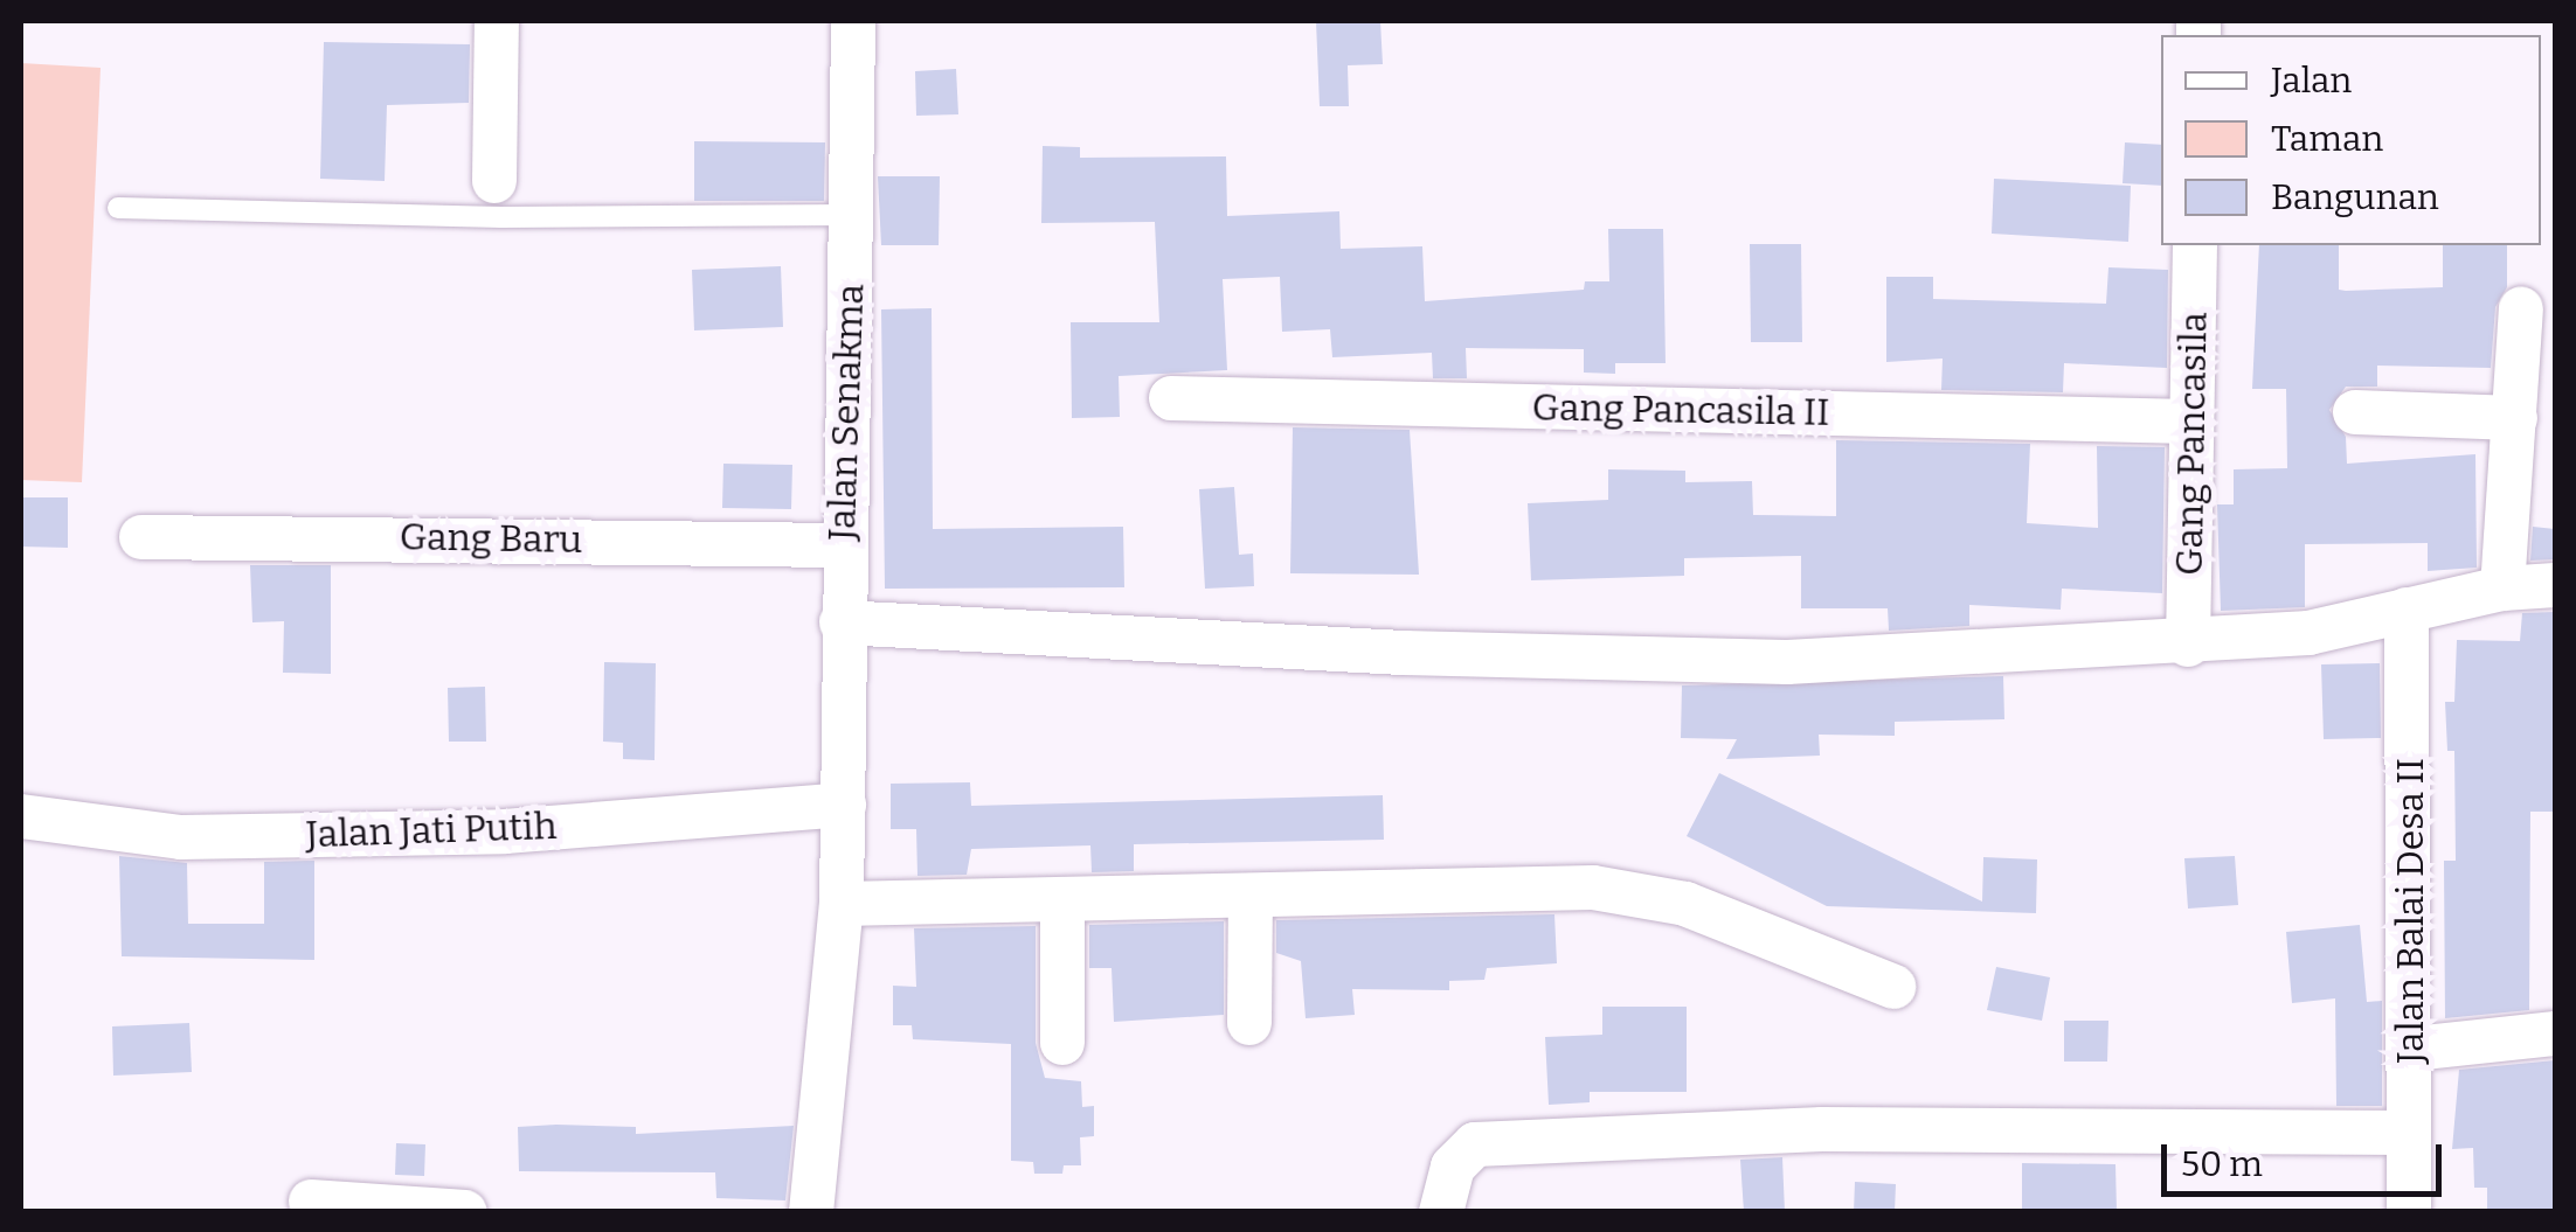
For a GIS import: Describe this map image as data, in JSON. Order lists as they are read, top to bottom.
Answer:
{
  "streets": {
    "street": [
      "Gang Pancasila II",
      "Jalan Senakma",
      "Gang Pancasila",
      "Gang Baru",
      "Jalan Jati Putih",
      "Jalan Balai Desa II"
    ]
  },
  "crossings": [
    ["Gang Pancasila II", "Gang Pancasila"],
    ["Jalan Senakma", "Gang Baru"],
    ["Jalan Senakma", "Jalan Jati Putih"]
  ],
  "legend": ["Jalan", "Taman", "Bangunan"],
  "scale_bar": "50 m"
}
